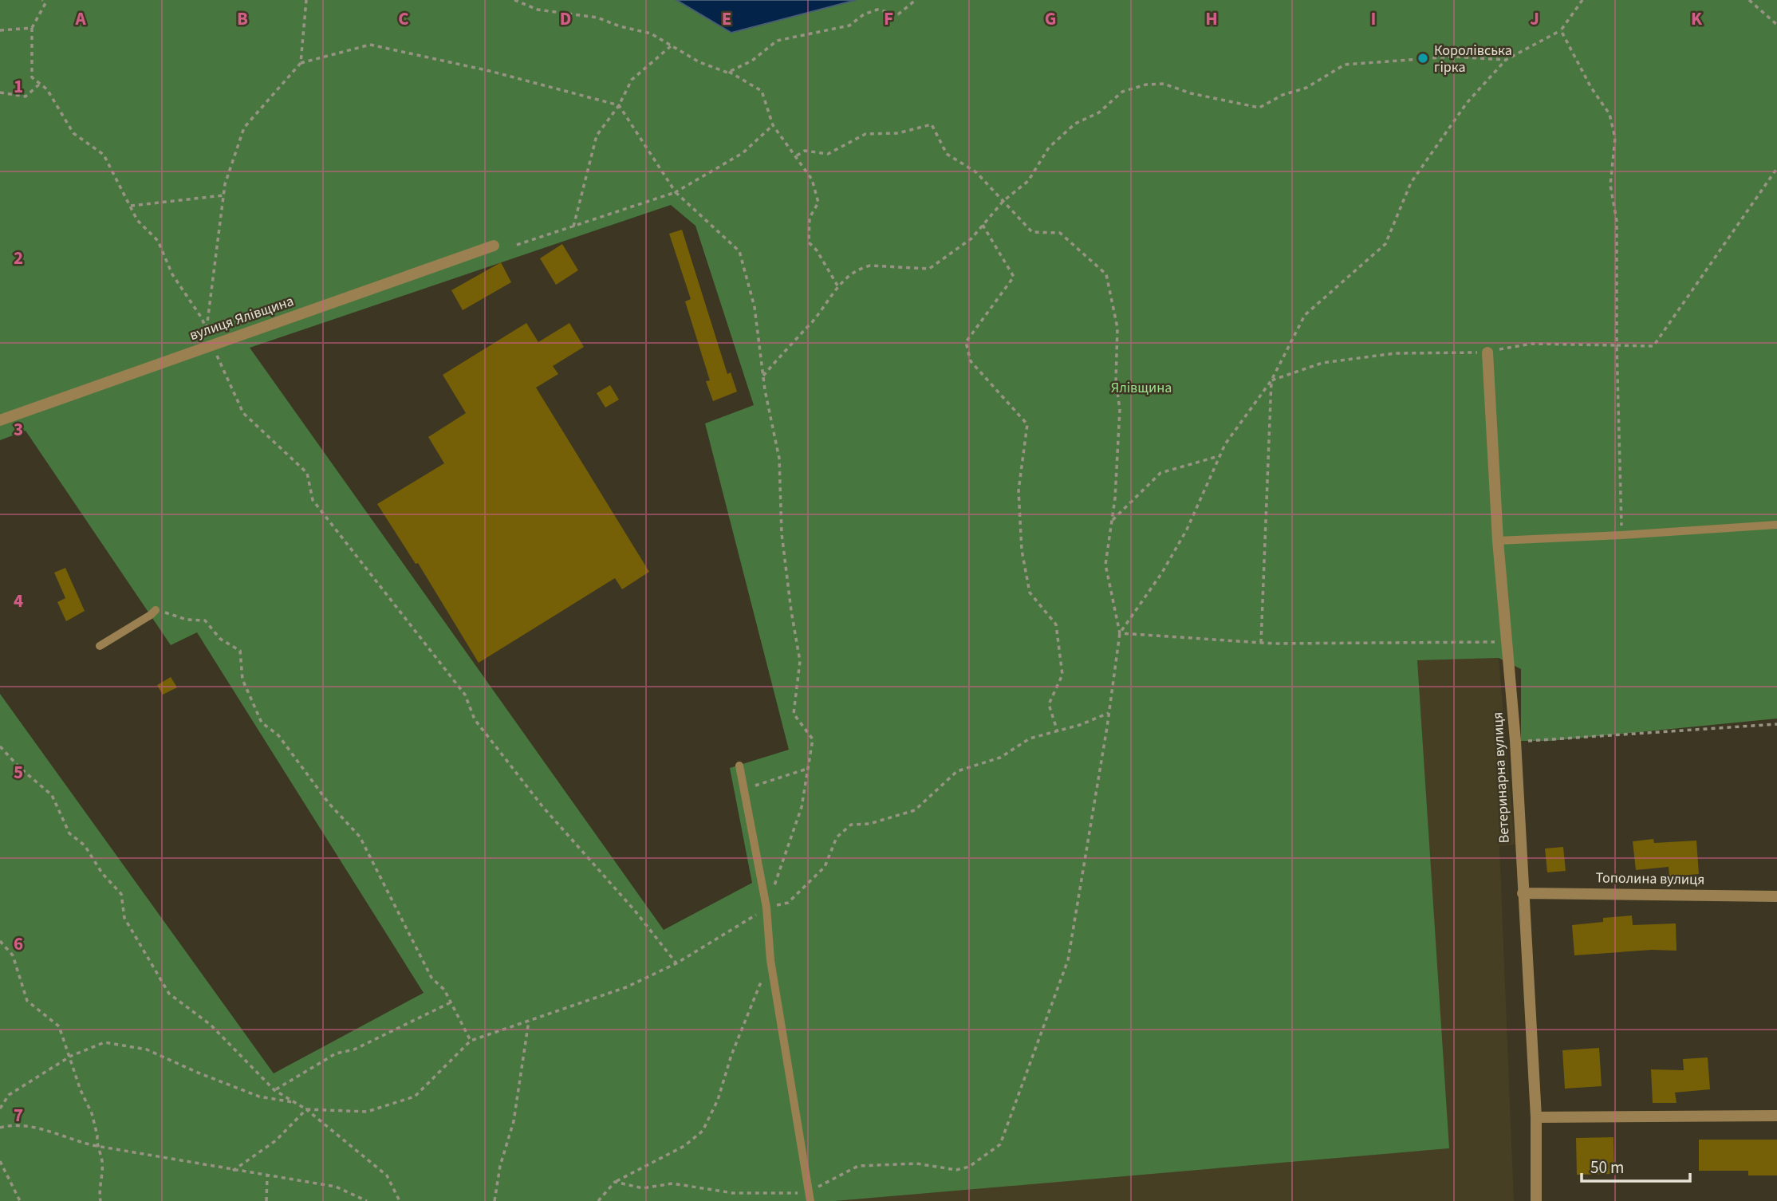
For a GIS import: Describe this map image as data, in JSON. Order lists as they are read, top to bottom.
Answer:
{
  "streets": {
    "street": ["вулиця Ялівщина", "Ветеринарна вулиця", "Тополина вулиця"]
  },
  "crossings": [
    ["Ветеринарна вулиця", "Тополина вулиця"]
  ],
  "parks": ["Ялівщина"],
  "places": ["Королівська гірка"],
  "scale_bar": "50 m",
  "grid": {
    "columns": [
      "A",
      "B",
      "C",
      "D",
      "E",
      "F",
      "G",
      "H",
      "I",
      "J",
      "K"
    ],
    "rows": [
      "1",
      "2",
      "3",
      "4",
      "5",
      "6",
      "7"
    ]
  }
}
